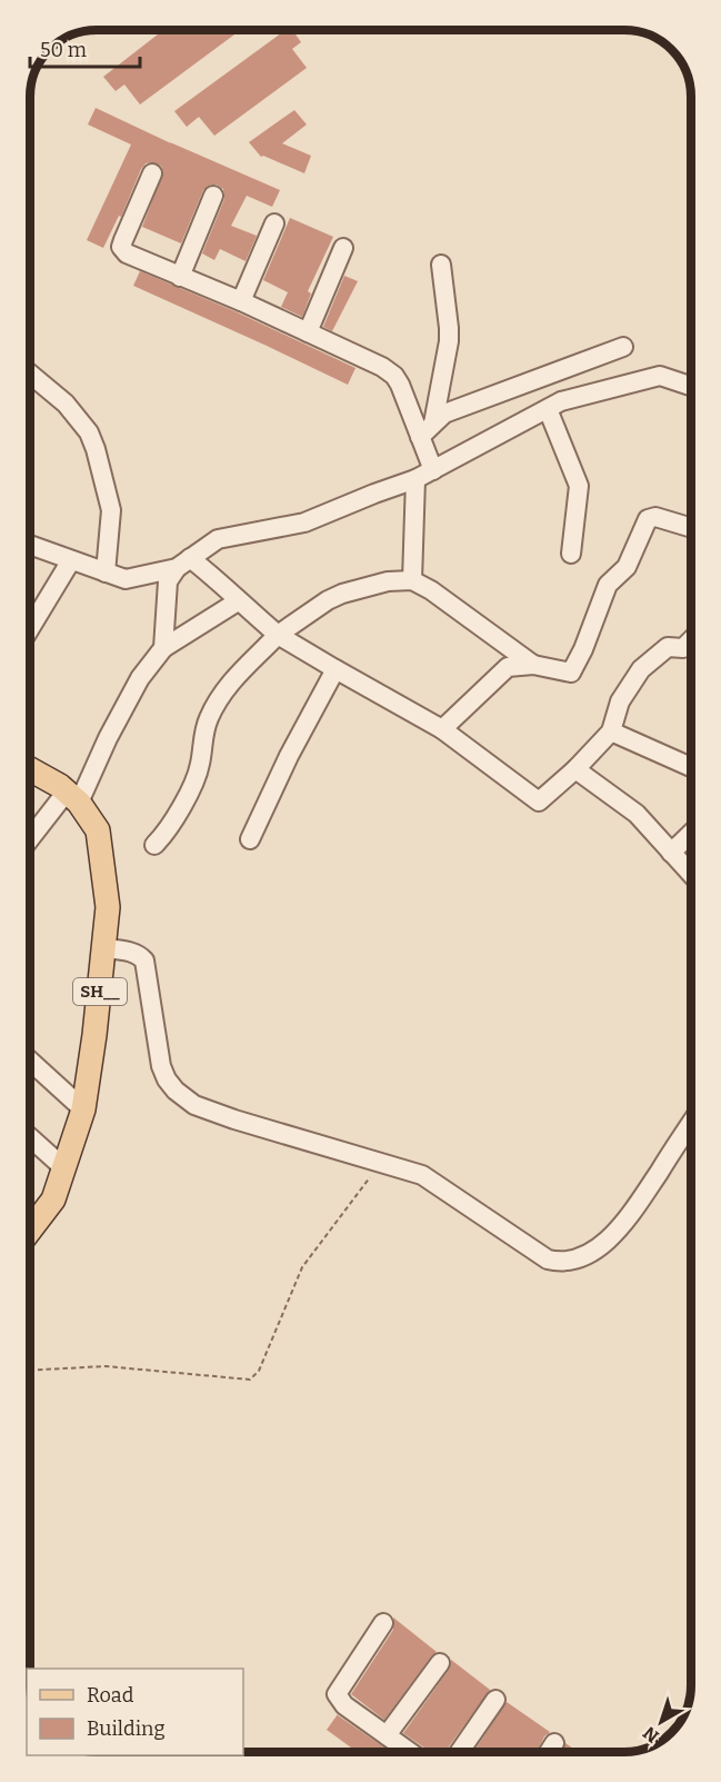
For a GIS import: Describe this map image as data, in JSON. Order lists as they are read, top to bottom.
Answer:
{
  "streets": {
    "main road": ["SH__"]
  },
  "legend": ["Road", "Building"],
  "scale_bar": "50 m",
  "north": "bottom left"
}
